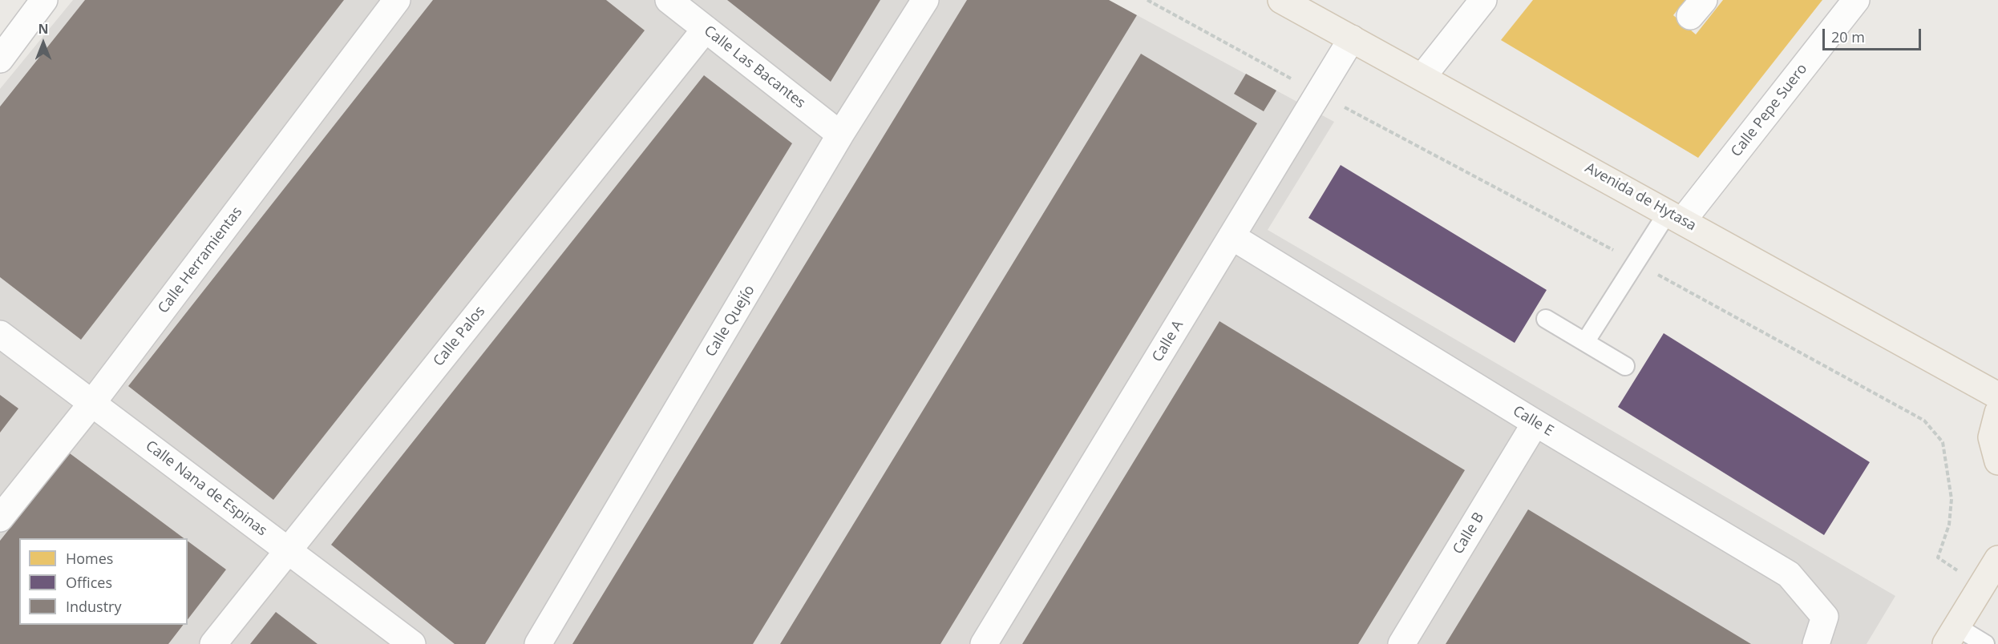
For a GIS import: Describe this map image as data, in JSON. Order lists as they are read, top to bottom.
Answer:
{
  "streets": {
    "main road": ["Avenida de Hytasa"],
    "street": [
      "Calle Las Bacantes",
      "Calle Pepe Suero",
      "Calle Herramientas",
      "Calle Quejío",
      "Calle Palos",
      "Calle A",
      "Calle E",
      "Calle Nana de Espinas",
      "Calle B"
    ]
  },
  "crossings": [
    ["Calle Las Bacantes", "Calle Quejío"],
    ["Calle Las Bacantes", "Calle Palos"],
    ["Calle Pepe Suero", "Avenida de Hytasa"],
    ["Avenida de Hytasa", "Calle A"],
    ["Calle Herramientas", "Calle Nana de Espinas"],
    ["Calle Palos", "Calle Nana de Espinas"],
    ["Calle A", "Calle E"],
    ["Calle E", "Calle B"]
  ],
  "legend": ["Homes", "Offices", "Industry"],
  "scale_bar": "20 m",
  "north": "top"
}
